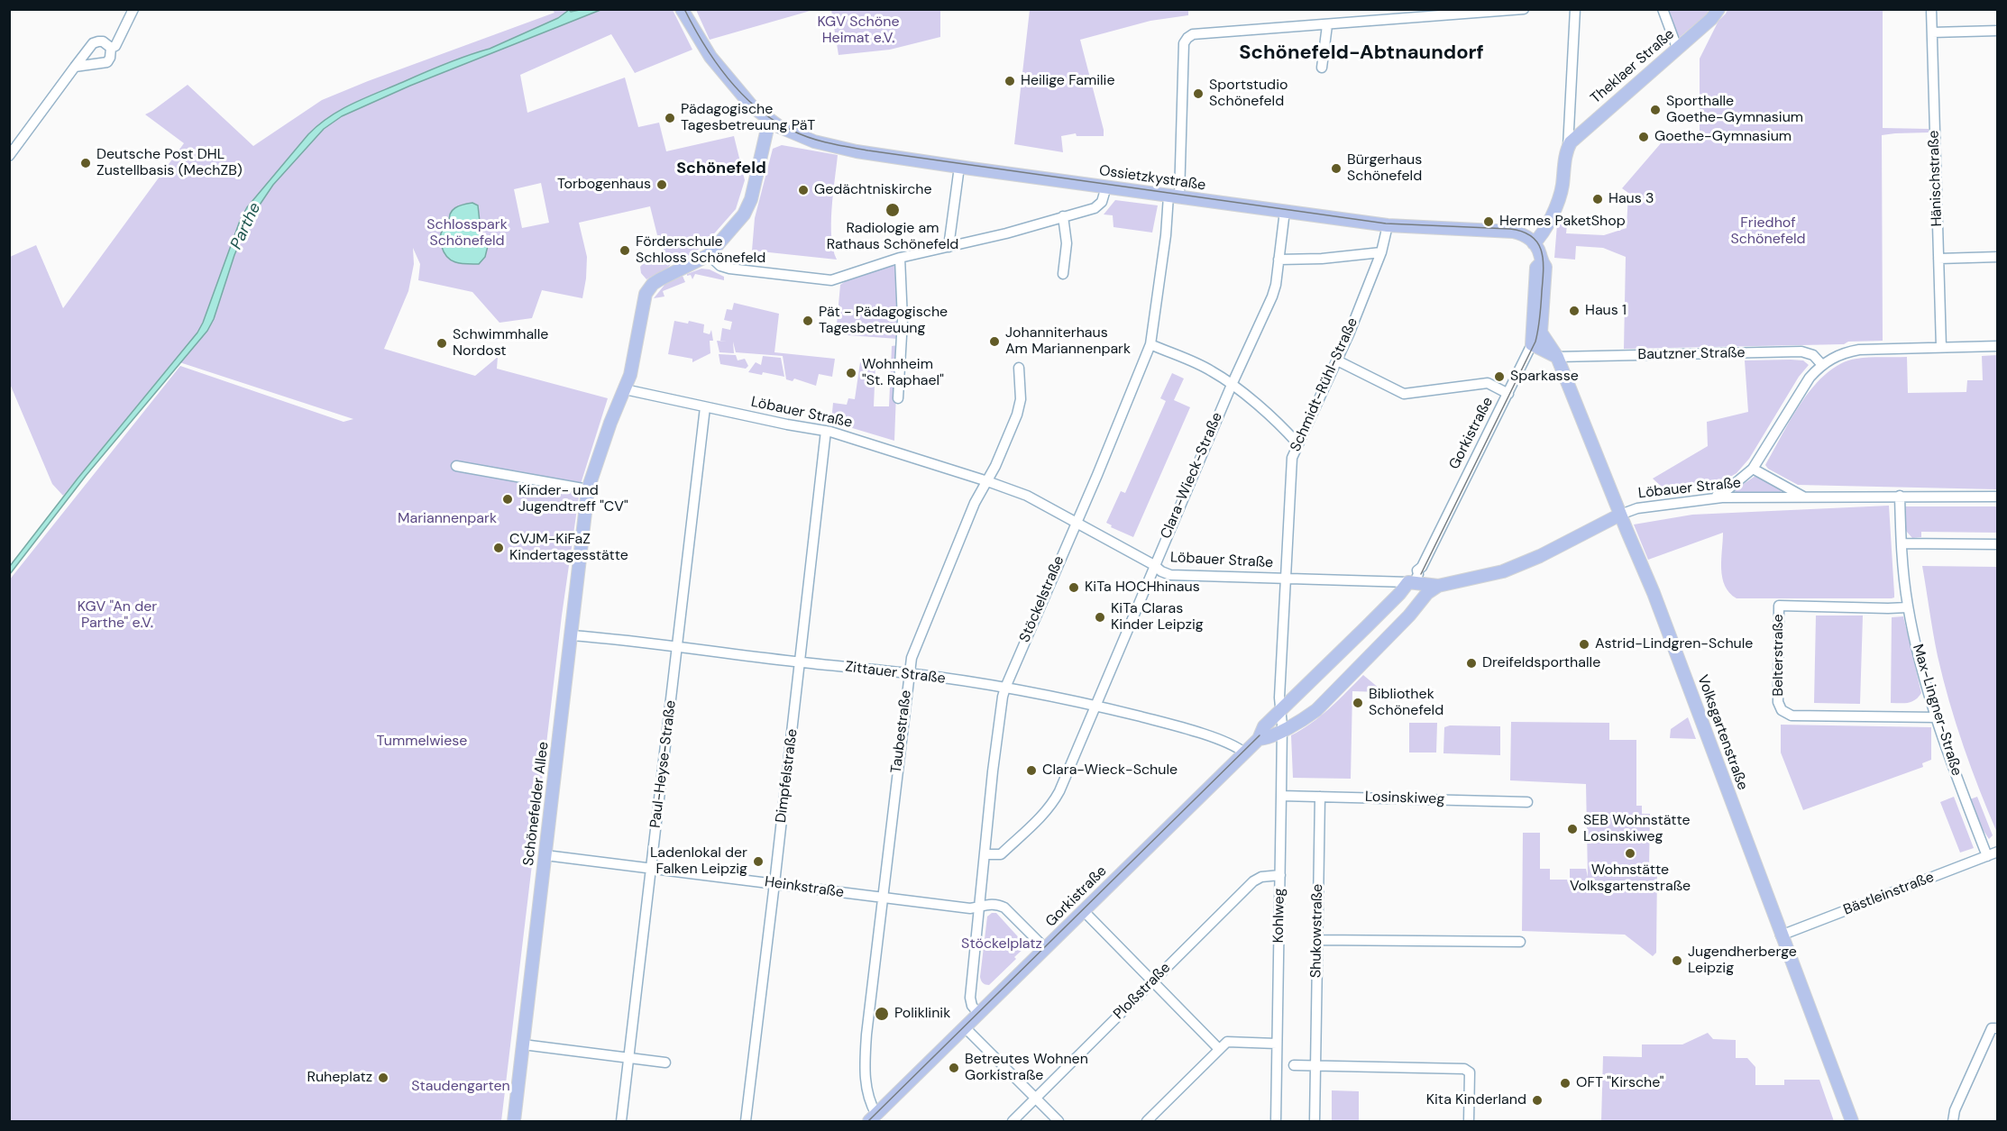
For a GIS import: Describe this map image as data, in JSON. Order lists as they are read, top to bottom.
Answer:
{
  "streets": {
    "main road": [
      "Theklaer Straße",
      "Ossietzkystraße",
      "Löbauer Straße",
      "Gorkistraße",
      "Volksgartenstraße",
      "Schönefelder Allee"
    ],
    "street": [
      "Hänischstraße",
      "Bautzner Straße",
      "Schmidt-Rühl-Straße",
      "Clara-Wieck-Straße",
      "Stöckelstraße",
      "Belterstraße",
      "Zittauer Straße",
      "Max-Lingner-Straße",
      "Taubestraße",
      "Paul-Heyse-Straße",
      "Dimpfelstraße",
      "Losinskiweg",
      "Heinkstraße",
      "Bästleinstraße",
      "Kohlweg",
      "Shukowstraße",
      "Ploßstraße"
    ]
  },
  "crossings": [
    ["Ossietzkystraße", "Schmidt-Rühl-Straße"],
    ["Ossietzkystraße", "Clara-Wieck-Straße"],
    ["Ossietzkystraße", "Stöckelstraße"],
    ["Bautzner Straße", "Volksgartenstraße"],
    ["Schmidt-Rühl-Straße", "Löbauer Straße"],
    ["Schmidt-Rühl-Straße", "Gorkistraße"],
    ["Schmidt-Rühl-Straße", "Kohlweg"],
    ["Löbauer Straße", "Gorkistraße"],
    ["Löbauer Straße", "Clara-Wieck-Straße"],
    ["Löbauer Straße", "Stöckelstraße"],
    ["Löbauer Straße", "Max-Lingner-Straße"],
    ["Löbauer Straße", "Taubestraße"],
    ["Löbauer Straße", "Volksgartenstraße"],
    ["Löbauer Straße", "Paul-Heyse-Straße"],
    ["Löbauer Straße", "Dimpfelstraße"],
    ["Löbauer Straße", "Schönefelder Allee"],
    ["Gorkistraße", "Stöckelstraße"],
    ["Gorkistraße", "Zittauer Straße"],
    ["Gorkistraße", "Taubestraße"],
    ["Gorkistraße", "Volksgartenstraße"],
    ["Gorkistraße", "Heinkstraße"],
    ["Gorkistraße", "Kohlweg"],
    ["Clara-Wieck-Straße", "Stöckelstraße"],
    ["Clara-Wieck-Straße", "Zittauer Straße"],
    ["Stöckelstraße", "Zittauer Straße"],
    ["Stöckelstraße", "Heinkstraße"],
    ["Belterstraße", "Max-Lingner-Straße"],
    ["Zittauer Straße", "Taubestraße"],
    ["Zittauer Straße", "Paul-Heyse-Straße"],
    ["Zittauer Straße", "Dimpfelstraße"],
    ["Zittauer Straße", "Schönefelder Allee"],
    ["Max-Lingner-Straße", "Bästleinstraße"],
    ["Taubestraße", "Heinkstraße"],
    ["Volksgartenstraße", "Bästleinstraße"],
    ["Paul-Heyse-Straße", "Heinkstraße"],
    ["Dimpfelstraße", "Heinkstraße"],
    ["Losinskiweg", "Kohlweg"],
    ["Losinskiweg", "Shukowstraße"],
    ["Schönefelder Allee", "Heinkstraße"],
    ["Kohlweg", "Ploßstraße"]
  ],
  "districts": ["Schönefeld-Abtnaundorf", "Schönefeld"],
  "water": ["Parthe"],
  "parks": [
    "KGV Schöne Heimat e.V.",
    "Friedhof Schönefeld",
    "Schlosspark Schönefeld",
    "Mariannenpark",
    "KGV \"An der Parthe\" e.V.",
    "Tummelwiese",
    "Stöckelplatz",
    "Staudengarten"
  ],
  "places": [
    "Heilige Familie",
    "Sportstudio Schönefeld",
    "Sporthalle Goethe-Gymnasium",
    "Pädagogische Tagesbetreuung PäT",
    "Goethe-Gymnasium",
    "Deutsche Post DHL Zustellbasis (MechZB)",
    "Bürgerhaus Schönefeld",
    "Torbogenhaus",
    "Gedächtniskirche",
    "Haus 3",
    "Radiologie am Rathaus Schönefeld",
    "Hermes PaketShop",
    "Förderschule Schloss Schönefeld",
    "Haus 1",
    "Pät - Pädagogische Tagesbetreuung",
    "Johanniterhaus Am Mariannenpark",
    "Schwimmhalle Nordost",
    "Wohnheim \"St. Raphael\"",
    "Sparkasse",
    "Kinder- und Jugendtreff \"CV\"",
    "CVJM-KiFaZ Kindertagesstätte",
    "KiTa HOCHhinaus",
    "KiTa Claras Kinder Leipzig",
    "Astrid-Lindgren-Schule",
    "Dreifeldsporthalle",
    "Bibliothek Schönefeld",
    "Clara-Wieck-Schule",
    "SEB Wohnstätte Losinskiweg",
    "Wohnstätte Volksgartenstraße",
    "Ladenlokal der Falken Leipzig",
    "Jugendherberge Leipzig",
    "Poliklinik",
    "Betreutes Wohnen Gorkistraße",
    "Ruheplatz",
    "OFT \"Kirsche\"",
    "Kita Kinderland"
  ]
}
